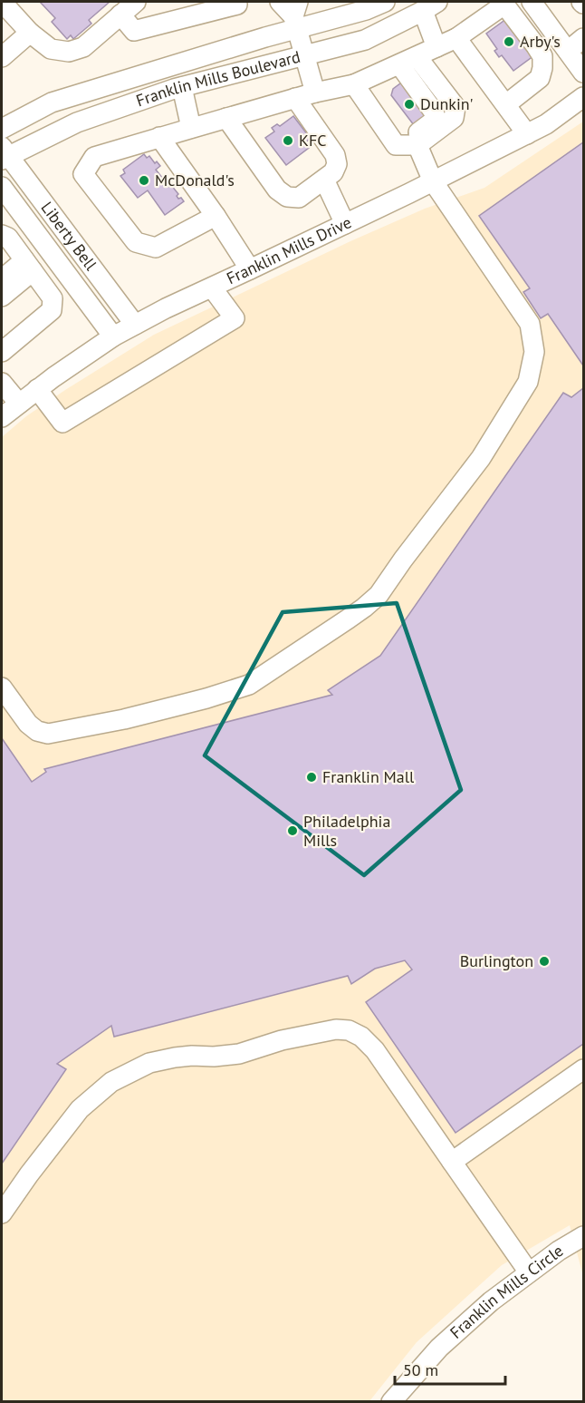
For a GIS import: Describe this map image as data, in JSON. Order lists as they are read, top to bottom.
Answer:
{
  "streets": {
    "street": [
      "Franklin Mills Boulevard",
      "Liberty Bell",
      "Franklin Mills Drive",
      "Franklin Mills Circle"
    ]
  },
  "crossings": [
    ["Franklin Mills Boulevard", "Liberty Bell"],
    ["Liberty Bell", "Franklin Mills Drive"]
  ],
  "places": [
    "Arby's",
    "Dunkin'",
    "KFC",
    "McDonald's",
    "Franklin Mall",
    "Philadelphia Mills",
    "Burlington"
  ],
  "scale_bar": "50 m"
}
